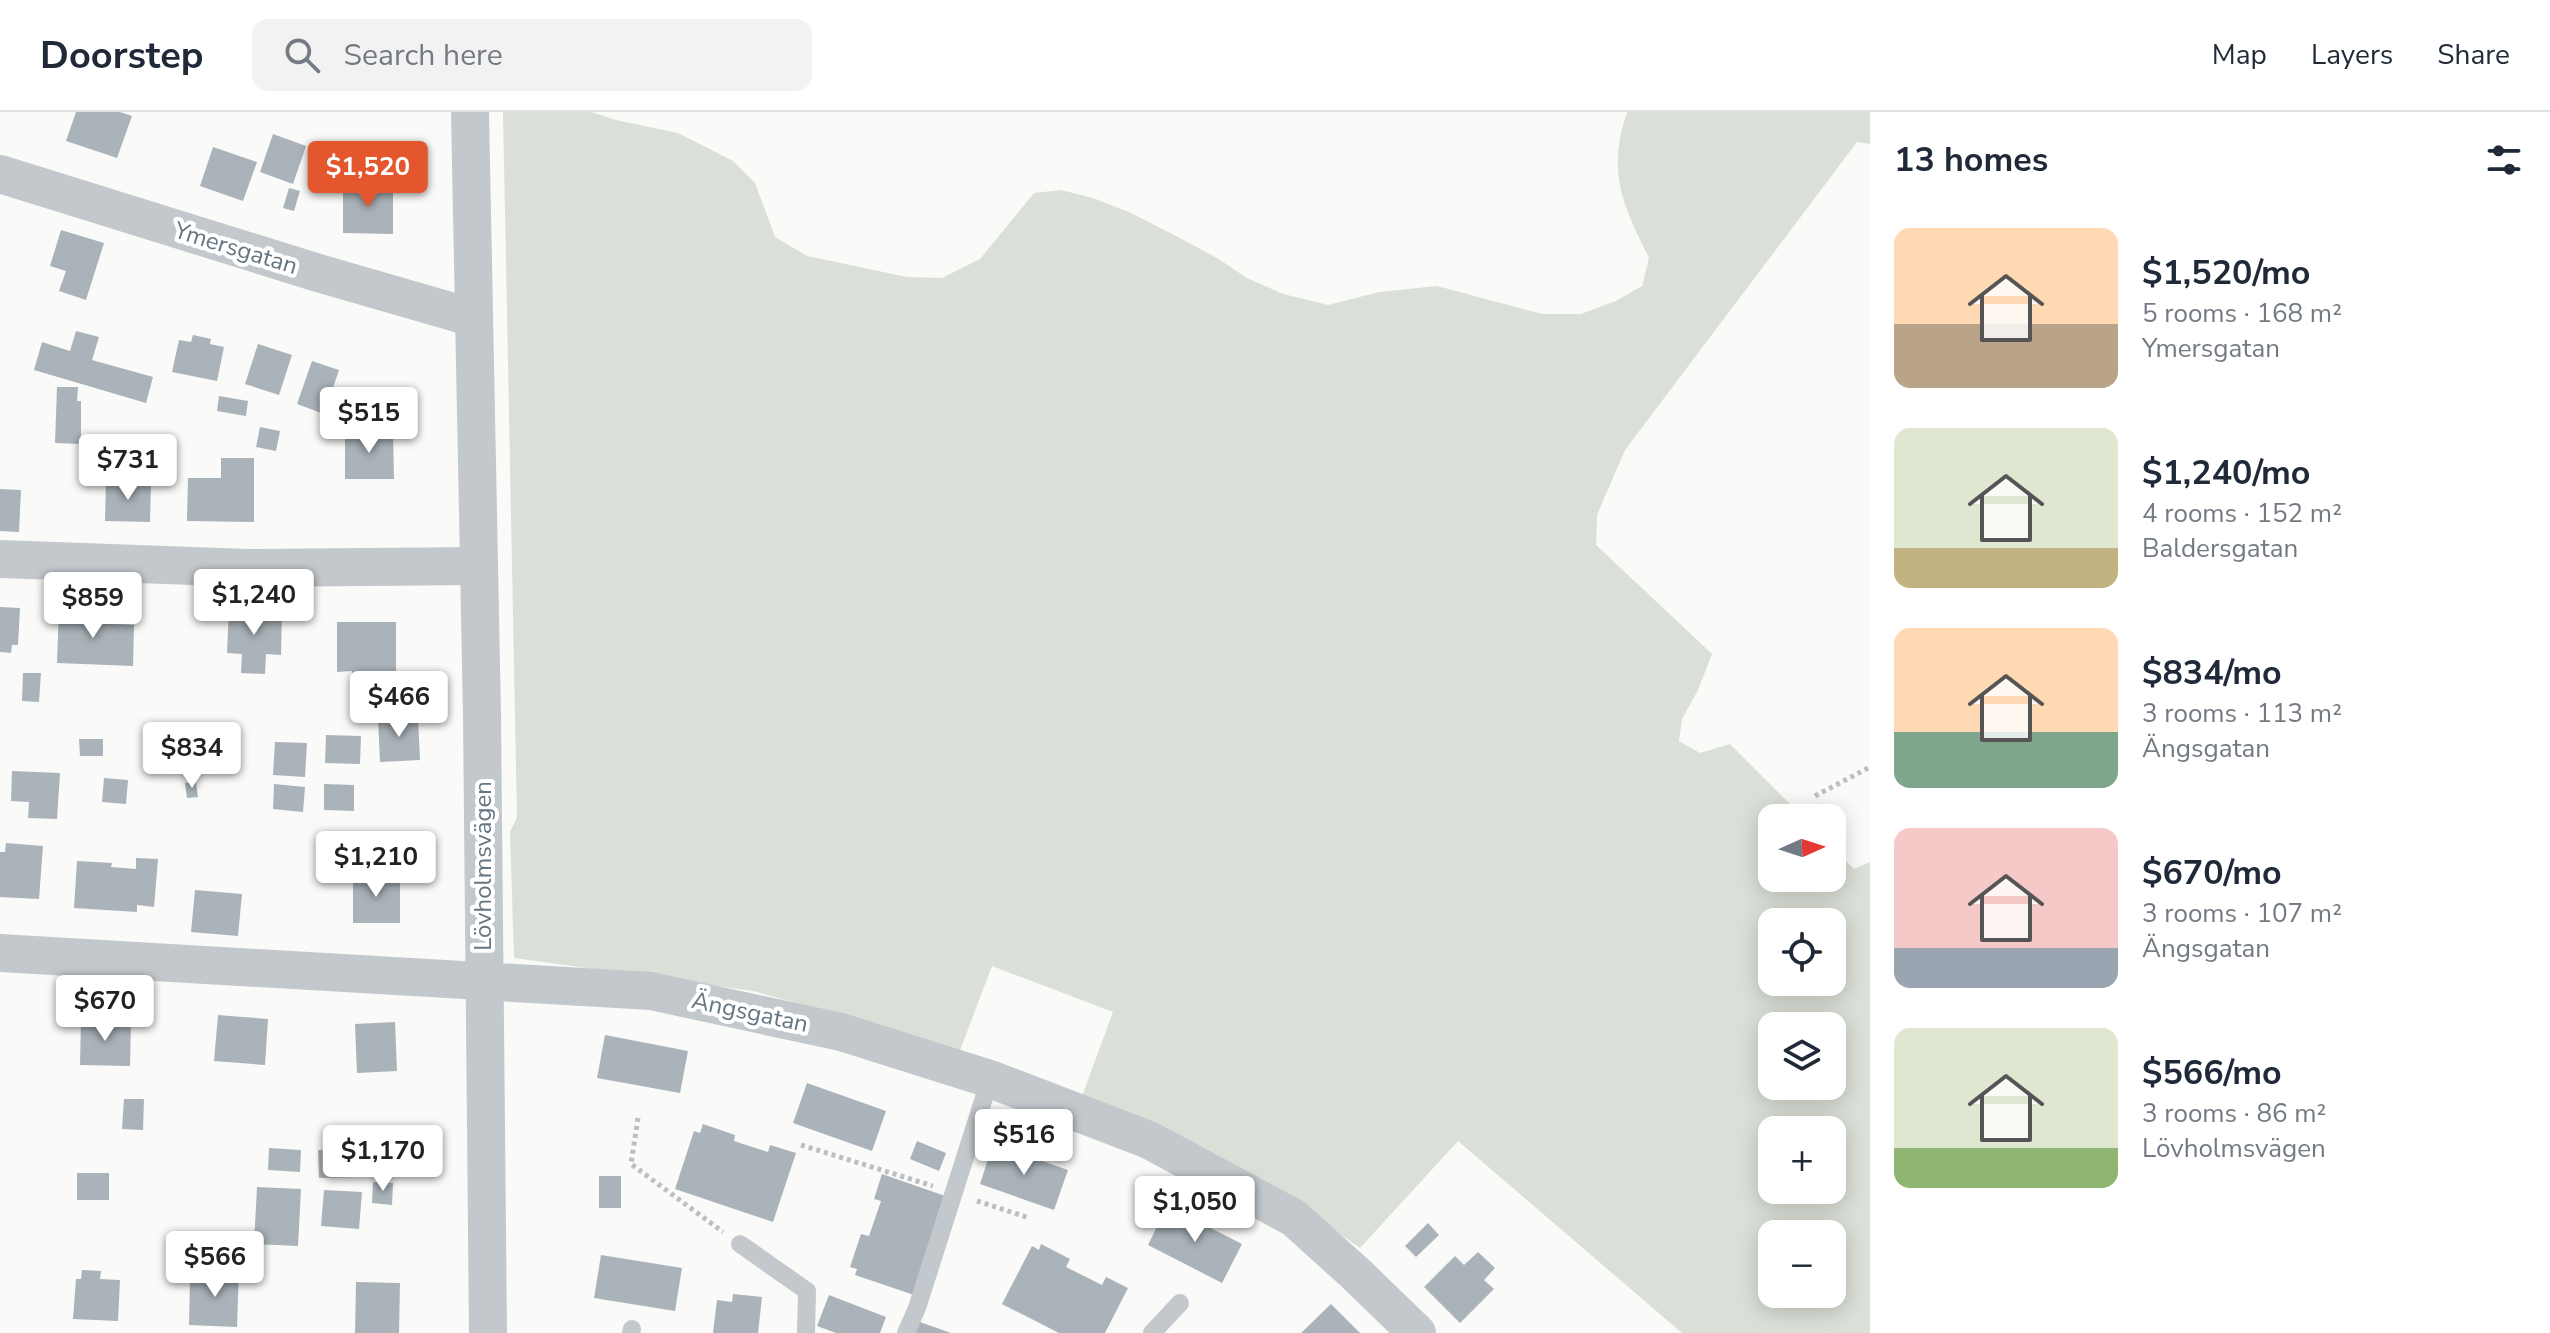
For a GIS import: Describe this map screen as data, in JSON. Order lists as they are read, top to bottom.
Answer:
{
  "streets": {
    "street": ["Ymersgatan", "Lövholmsvägen", "Ängsgatan"]
  },
  "crossings": [
    ["Ymersgatan", "Lövholmsvägen"],
    ["Lövholmsvägen", "Ängsgatan"]
  ],
  "north": "right",
  "page": {
    "header": "Doorstep",
    "search": "Search here",
    "nav": ["Map", "Layers", "Share"],
    "heading": "13 homes",
    "price": [
      "$1,520",
      "$515",
      "$731",
      "$1,240",
      "$859",
      "$466",
      "$834",
      "$1,210",
      "$670",
      "$516",
      "$1,170",
      "$1,050",
      "$566"
    ],
    "list": [
      {
        "name": "$1,520/mo",
        "note": "5 rooms · 168 m² · Ymersgatan"
      },
      {
        "name": "$1,240/mo",
        "note": "4 rooms · 152 m² · Baldersgatan"
      },
      {
        "name": "$834/mo",
        "note": "3 rooms · 113 m² · Ängsgatan"
      },
      {
        "name": "$670/mo",
        "note": "3 rooms · 107 m² · Ängsgatan"
      },
      {
        "name": "$566/mo",
        "note": "3 rooms · 86 m² · Lövholmsvägen"
      }
    ],
    "map_buttons": ["+", "−"]
  }
}
